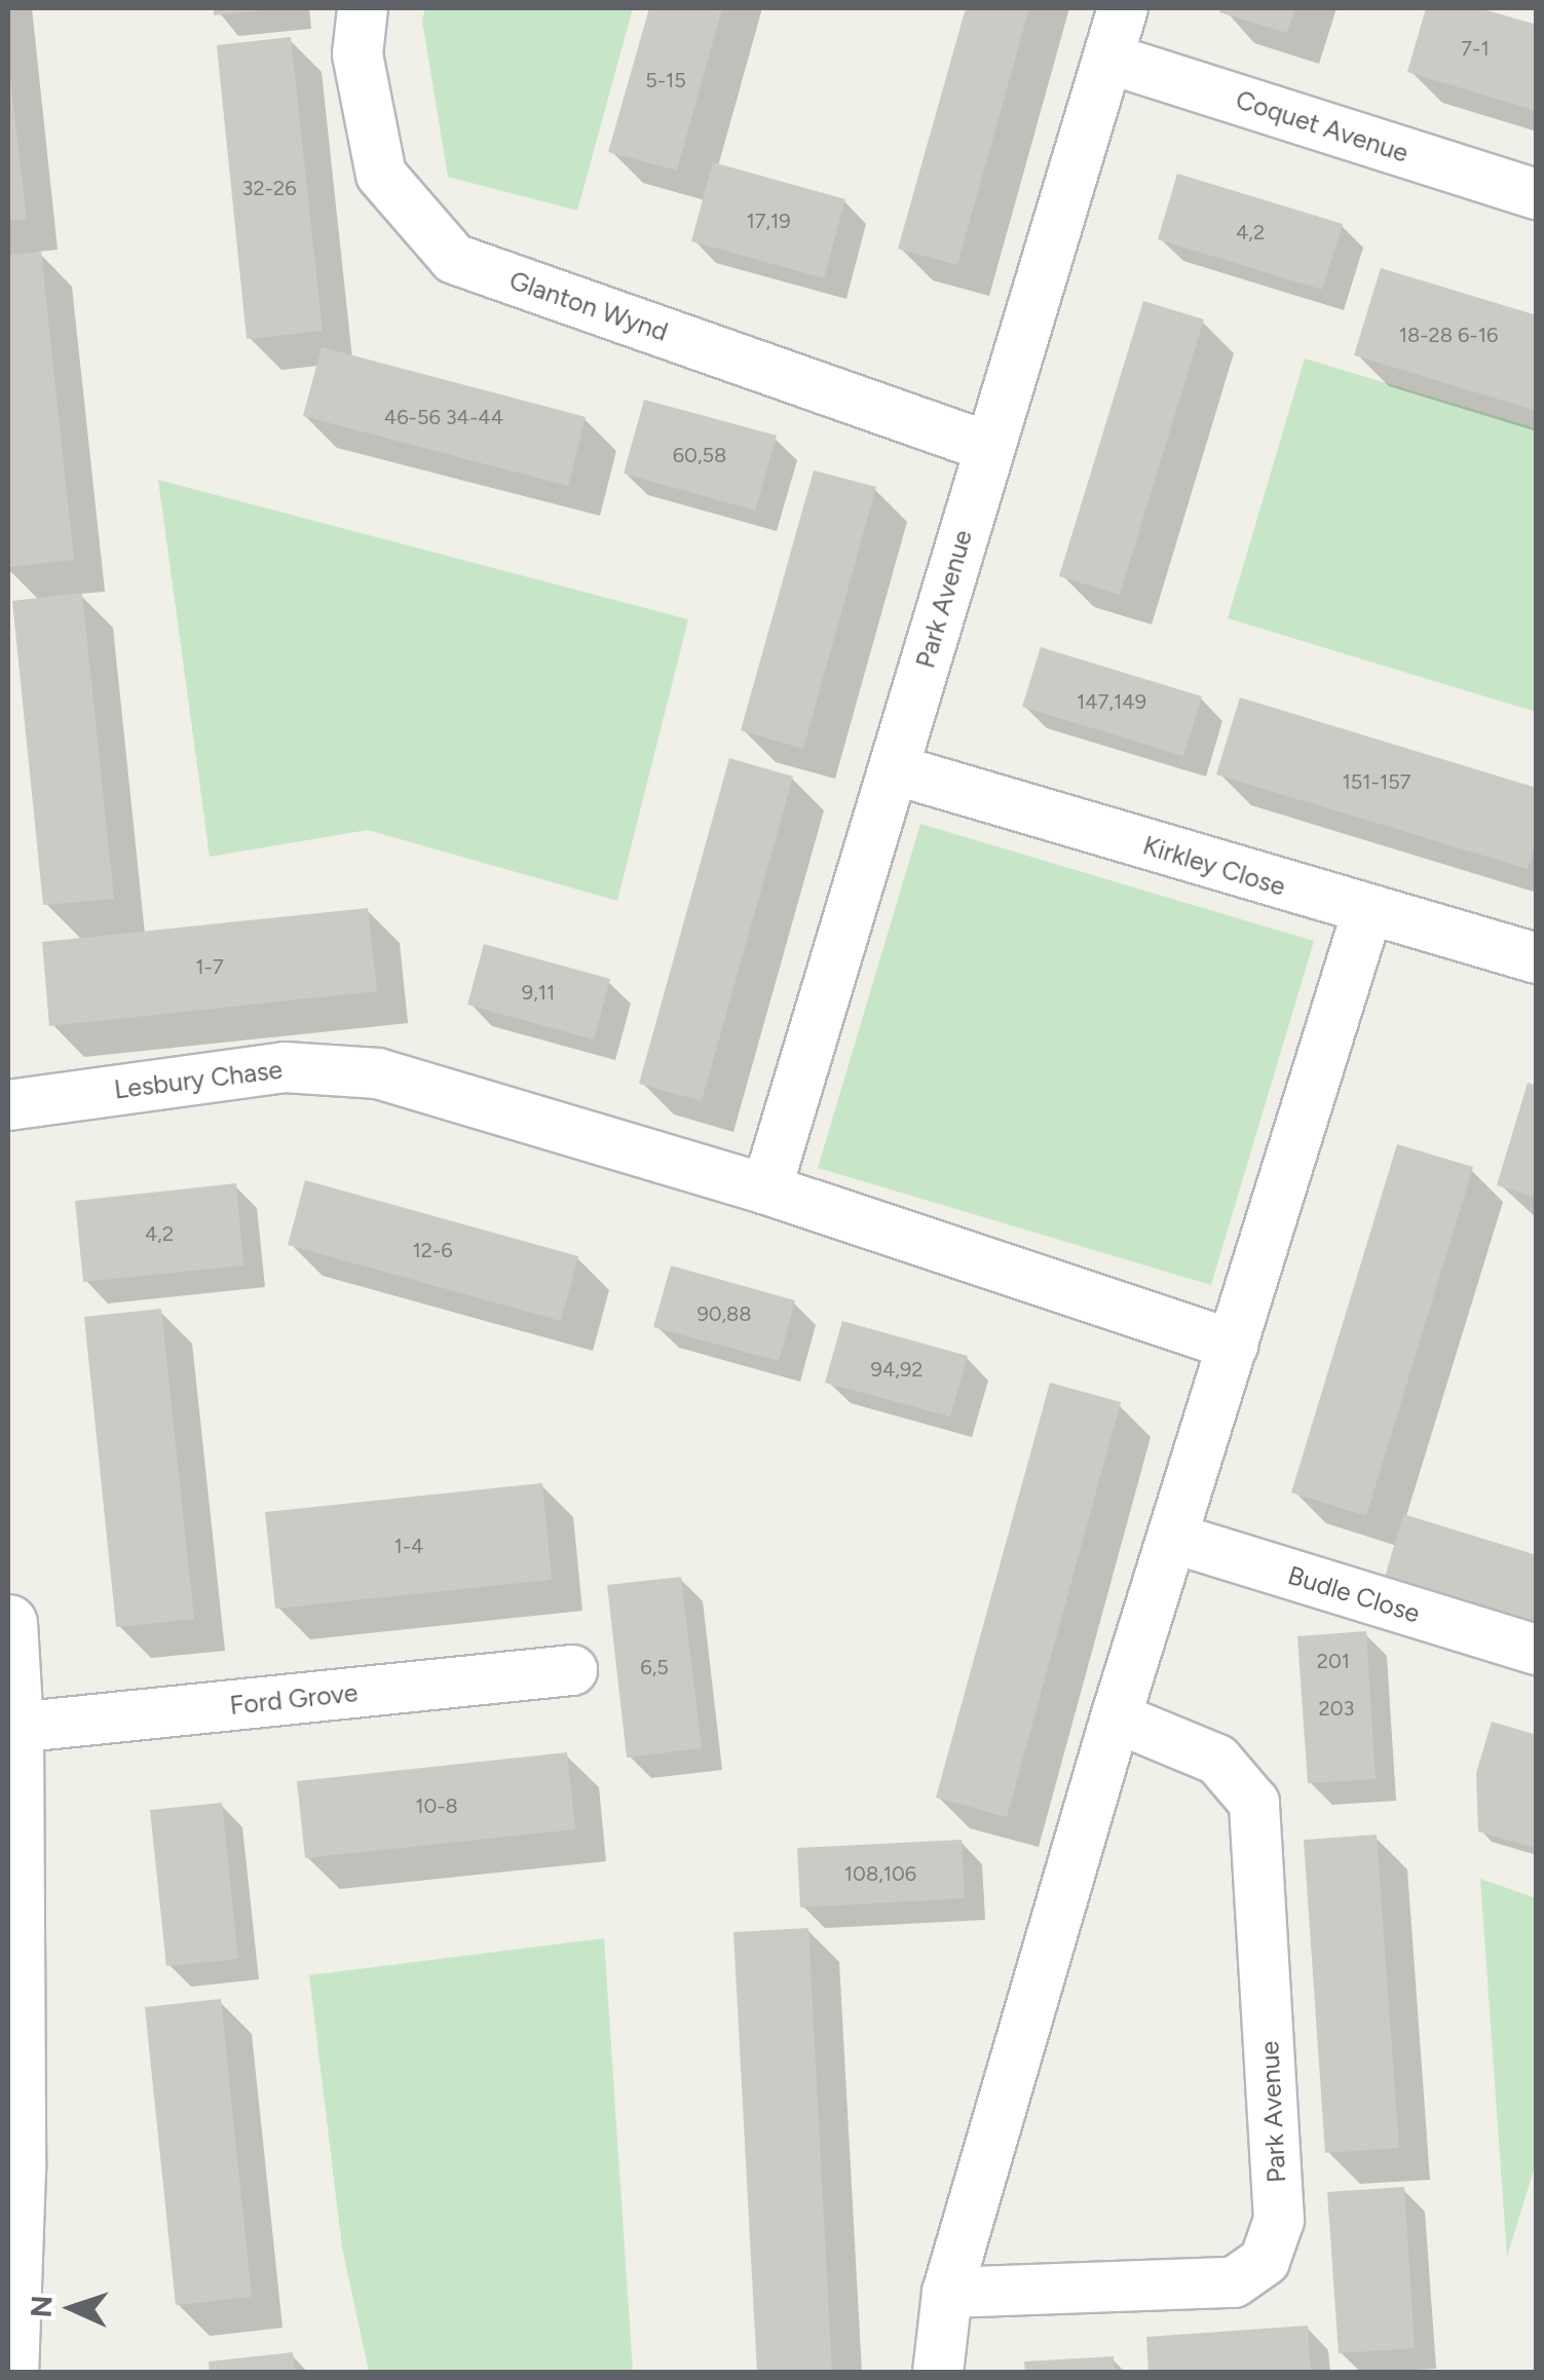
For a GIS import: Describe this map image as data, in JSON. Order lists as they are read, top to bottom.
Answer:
{
  "streets": {
    "street": [
      "Coquet Avenue",
      "Glanton Wynd",
      "Park Avenue",
      "Kirkley Close",
      "Lesbury Chase",
      "Budle Close",
      "Ford Grove"
    ]
  },
  "crossings": [
    ["Coquet Avenue", "Park Avenue"],
    ["Glanton Wynd", "Park Avenue"],
    ["Park Avenue", "Kirkley Close"],
    ["Park Avenue", "Lesbury Chase"]
  ],
  "house_numbers": [
    "7-1",
    "5-15",
    "32-26",
    "17,19",
    "4,2",
    "18-28 6-16",
    "46-56 34-44",
    "60,58",
    "147,149",
    "151-157",
    "1-7",
    "9,11",
    "4,2",
    "12-6",
    "90,88",
    "94,92",
    "1-4",
    "201",
    "6,5",
    "203",
    "10-8",
    "108,106"
  ],
  "north": "left"
}
